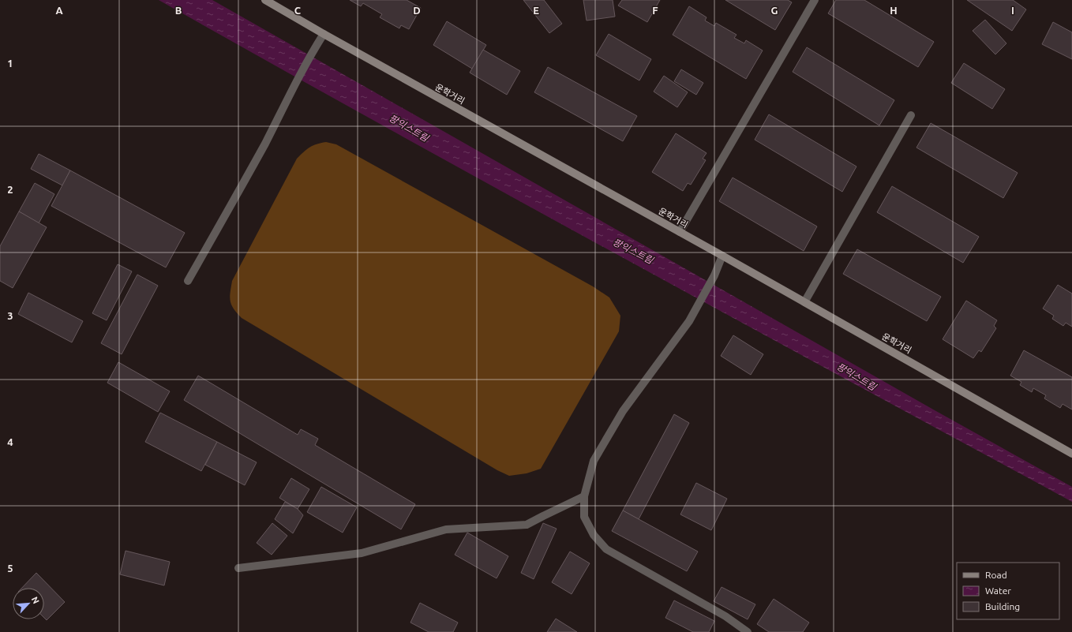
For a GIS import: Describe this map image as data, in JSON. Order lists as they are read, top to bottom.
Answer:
{
  "streets": {
    "main road": ["운학거리"]
  },
  "water": ["팡익스트림"],
  "legend": ["Road", "Water", "Building"],
  "north": "top right",
  "grid": {
    "columns": [
      "A",
      "B",
      "C",
      "D",
      "E",
      "F",
      "G",
      "H",
      "I"
    ],
    "rows": [
      "1",
      "2",
      "3",
      "4",
      "5"
    ]
  }
}
